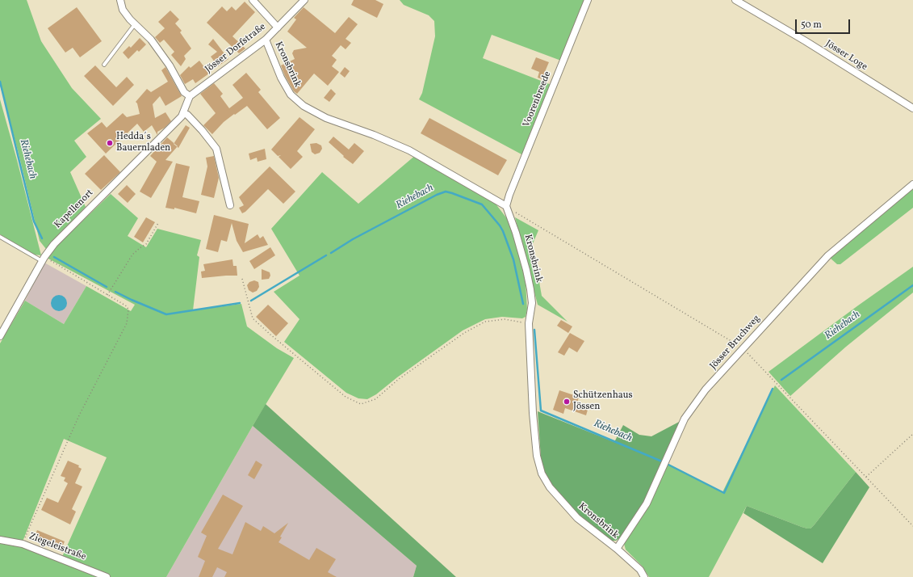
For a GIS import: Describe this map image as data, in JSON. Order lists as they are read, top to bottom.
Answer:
{
  "streets": {
    "street": [
      "Jösser Dorfstraße",
      "Jösser Loge",
      "Kronsbrink",
      "Voorenbreede",
      "Kapellenort",
      "Jösser Bruchweg",
      "Ziegeleistraße"
    ]
  },
  "crossings": [
    ["Jösser Dorfstraße", "Kronsbrink"],
    ["Jösser Dorfstraße", "Kapellenort"],
    ["Kronsbrink", "Voorenbreede"],
    ["Kronsbrink", "Jösser Bruchweg"]
  ],
  "water": ["Riehebach"],
  "places": ["Hedda´s Bauernladen", "Schützenhaus Jössen"],
  "scale_bar": "50 m"
}
